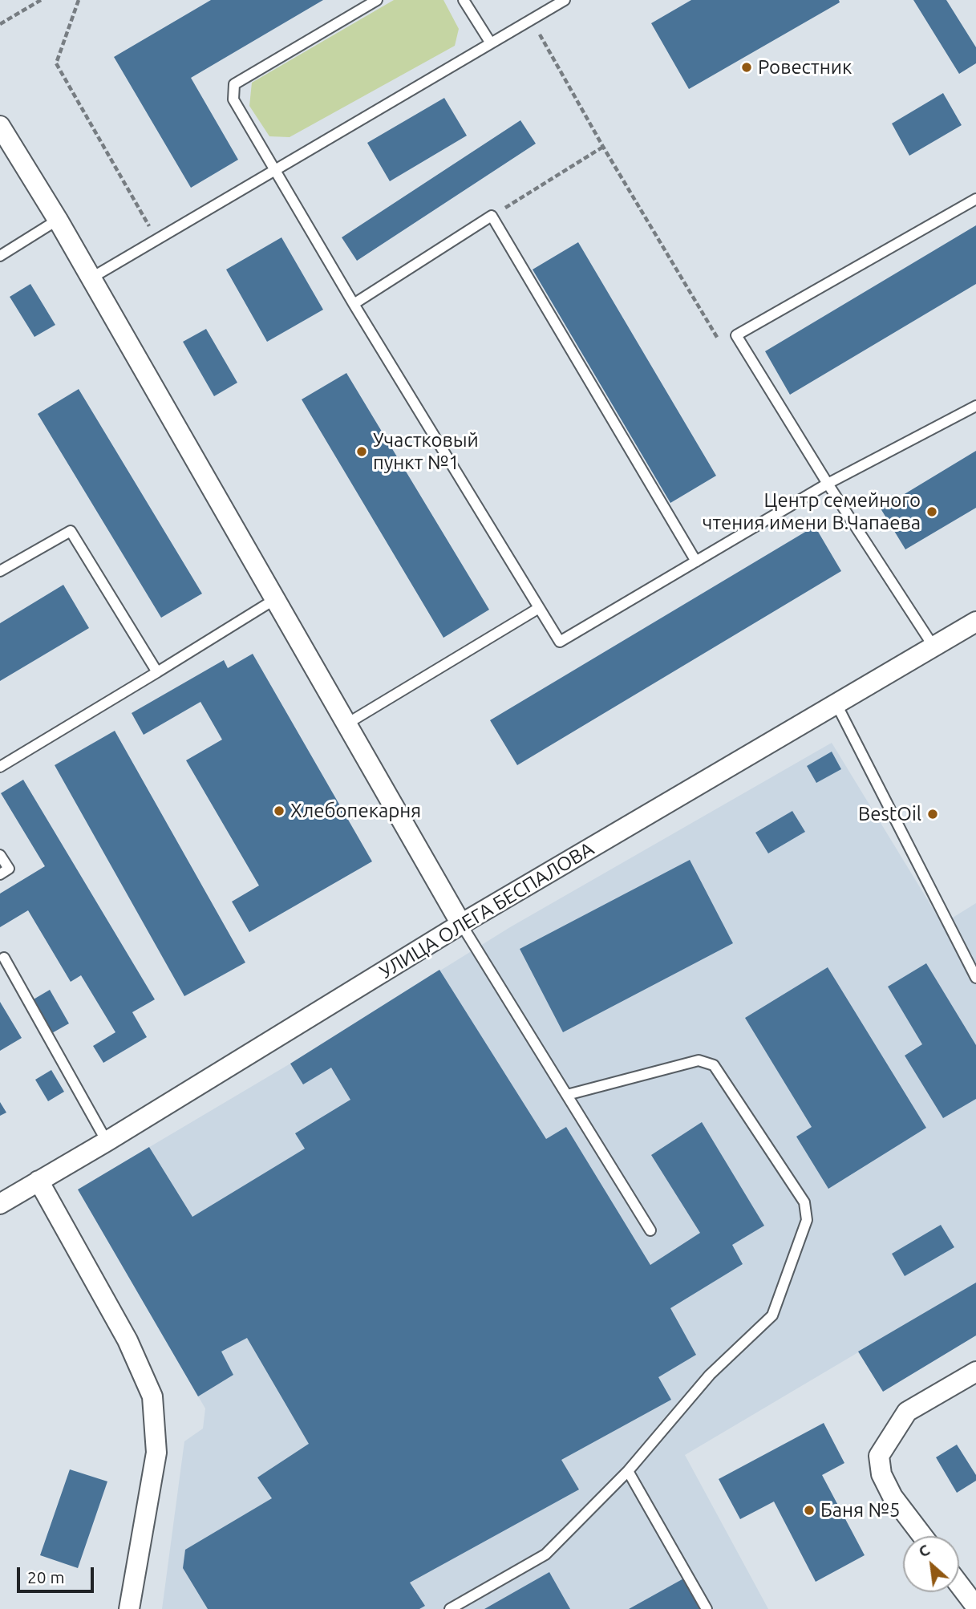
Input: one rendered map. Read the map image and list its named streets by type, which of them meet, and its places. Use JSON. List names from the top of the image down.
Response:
{
  "streets": {
    "street": ["УЛИЦА ОЛЕГА БЕСПАЛОВА"]
  },
  "places": [
    "Ровестник",
    "Участковый пункт №1",
    "Центр семейного чтения имени В.Чапаева",
    "Хлебопекарня",
    "BestOil",
    "Баня №5"
  ],
  "scale_bar": "20 m",
  "north": "top left"
}
